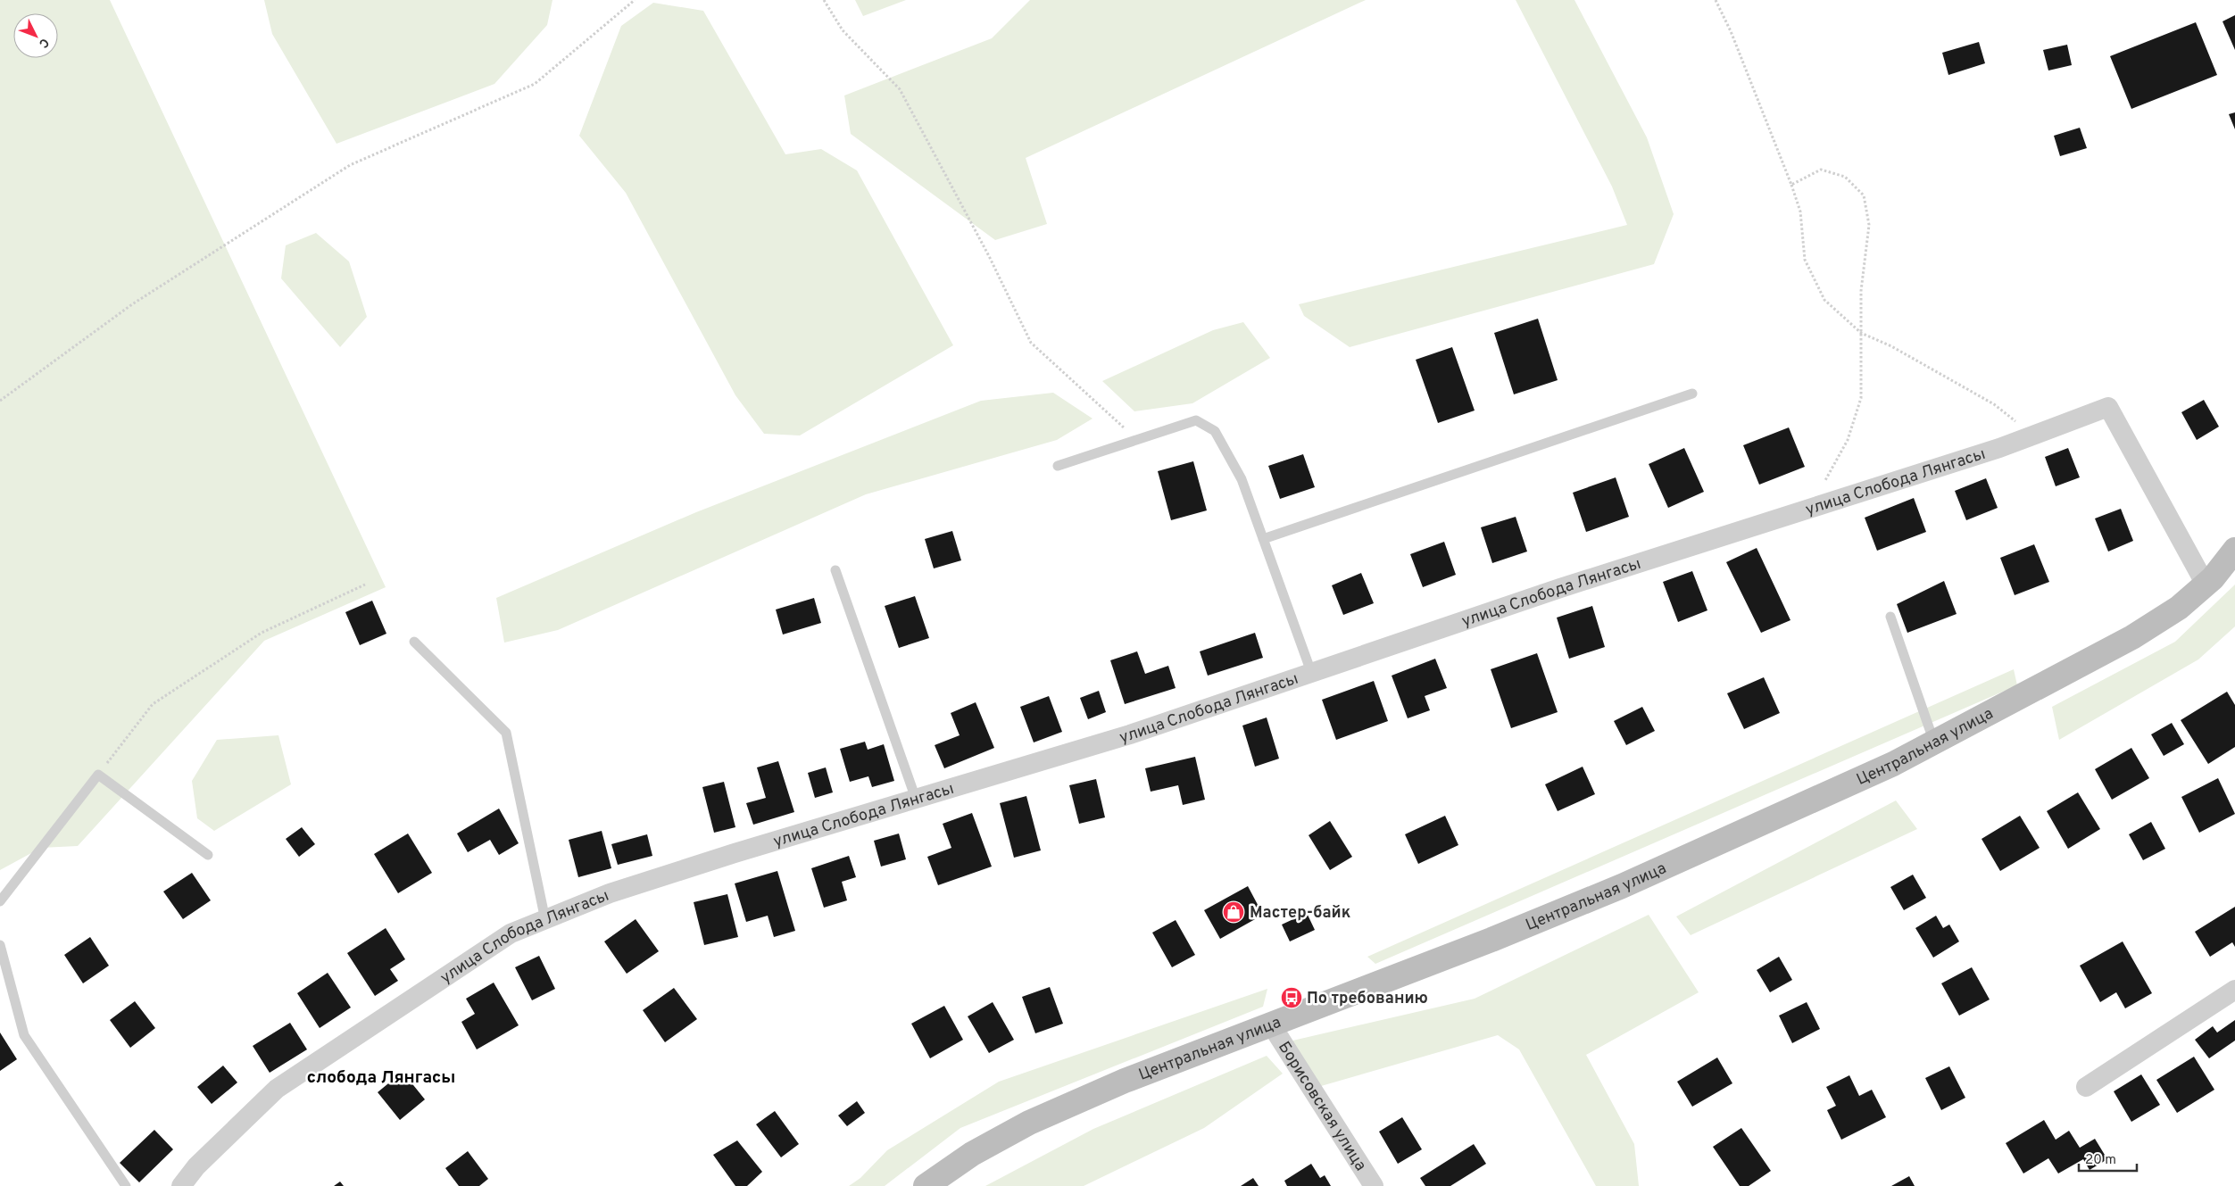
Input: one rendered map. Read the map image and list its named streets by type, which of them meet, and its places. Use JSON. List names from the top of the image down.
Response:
{
  "streets": {
    "street": ["улица Слобода Лянгасы", "Центральная улица", "Борисовская улица"]
  },
  "crossings": [
    ["улица Слобода Лянгасы", "Центральная улица"],
    ["Центральная улица", "Борисовская улица"]
  ],
  "districts": ["слобода Лянгасы"],
  "places": {
    "shop": ["Мастер-байк"],
    "bus stop": ["По требованию"]
  },
  "scale_bar": "20 m",
  "north": "bottom right"
}
